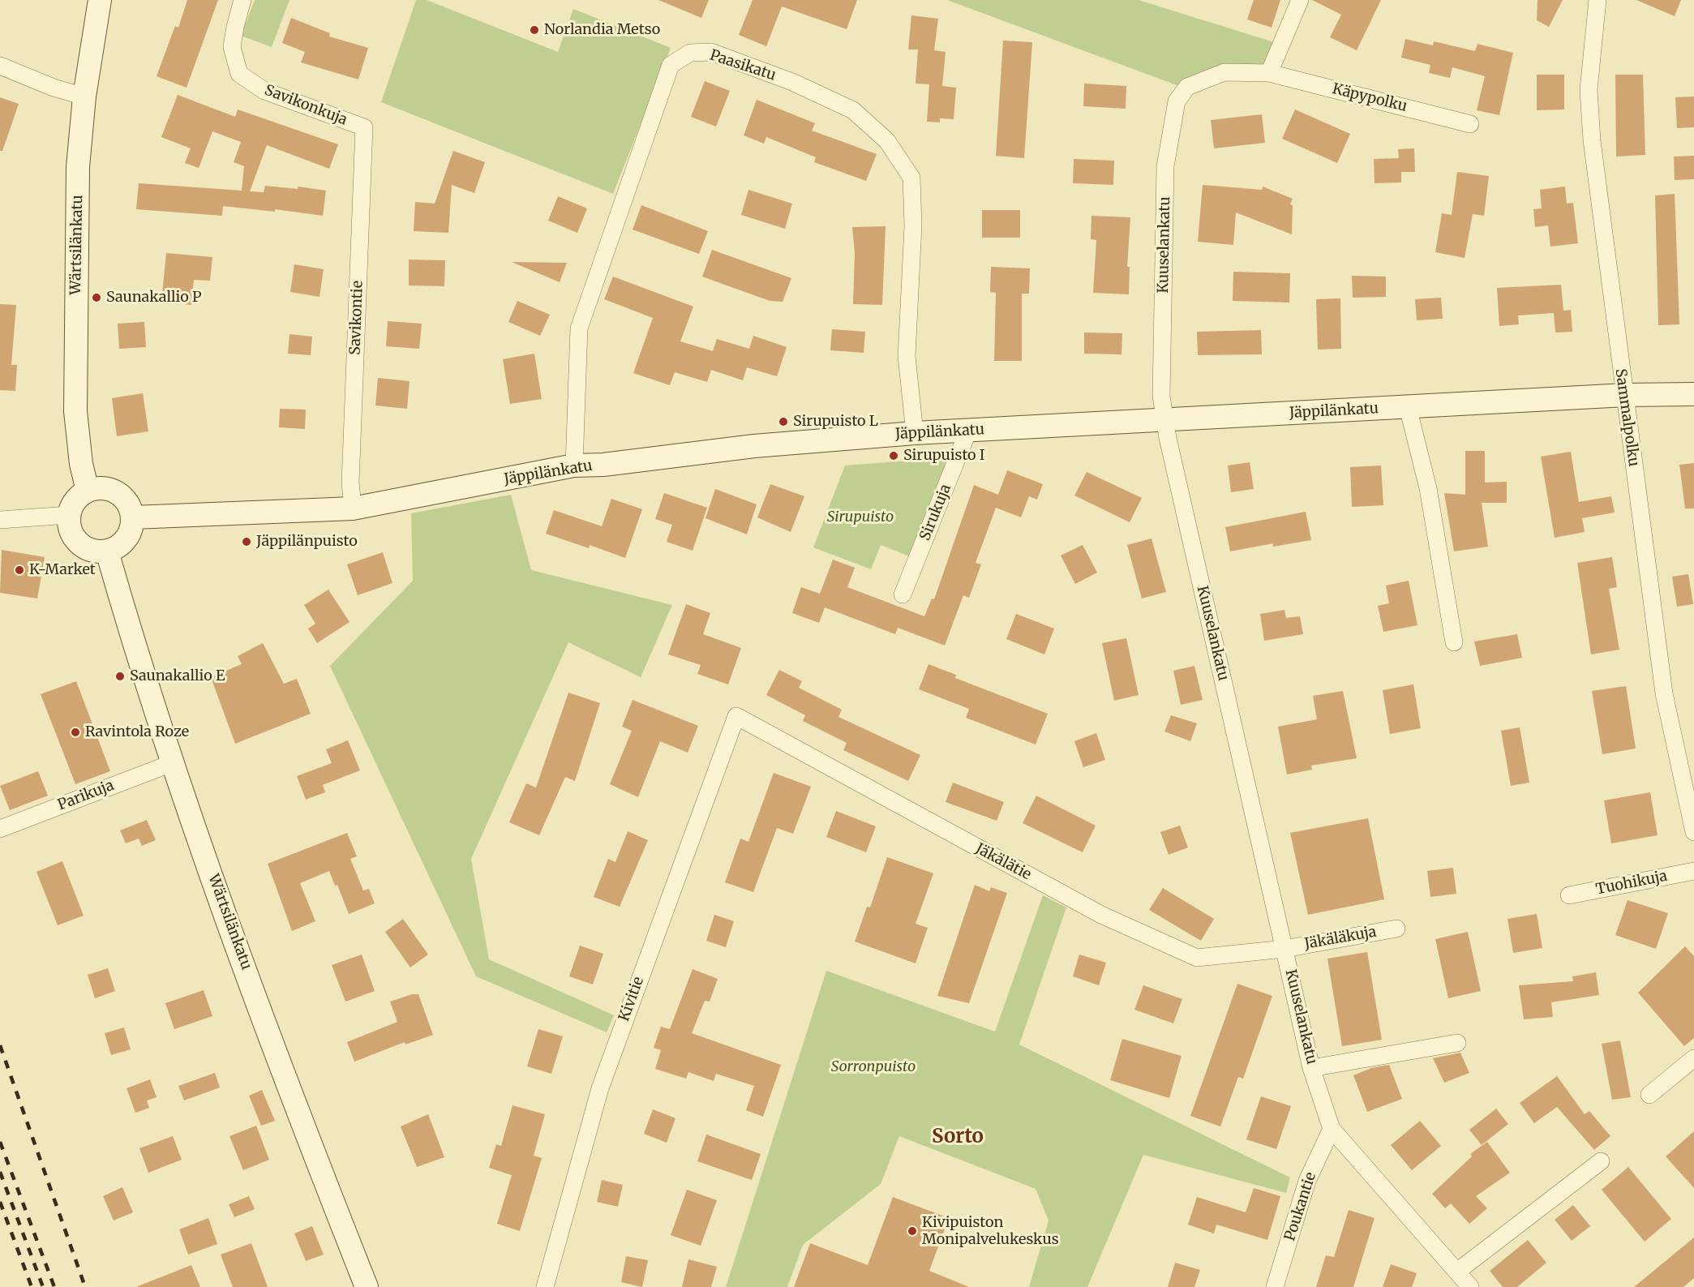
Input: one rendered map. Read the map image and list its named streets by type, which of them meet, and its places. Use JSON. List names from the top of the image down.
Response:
{
  "streets": {
    "street": [
      "Paasikatu",
      "Käpypolku",
      "Savikonkuja",
      "Wärtsilänkatu",
      "Kuuselankatu",
      "Savikontie",
      "Jäppilänkatu",
      "Sammalpolku",
      "Sirukuja",
      "Parikuja",
      "Jäkälätie",
      "Tuohikuja",
      "Jäkäläkuja",
      "Kivitie",
      "Poukantie"
    ]
  },
  "crossings": [
    ["Paasikatu", "Jäppilänkatu"],
    ["Käpypolku", "Kuuselankatu"],
    ["Savikonkuja", "Savikontie"],
    ["Wärtsilänkatu", "Jäppilänkatu"],
    ["Wärtsilänkatu", "Parikuja"],
    ["Kuuselankatu", "Jäppilänkatu"],
    ["Kuuselankatu", "Jäkälätie"],
    ["Kuuselankatu", "Jäkäläkuja"],
    ["Kuuselankatu", "Poukantie"],
    ["Savikontie", "Jäppilänkatu"],
    ["Jäppilänkatu", "Sammalpolku"],
    ["Jäppilänkatu", "Sirukuja"],
    ["Jäkälätie", "Jäkäläkuja"],
    ["Jäkälätie", "Kivitie"]
  ],
  "districts": ["Sorto"],
  "parks": ["Sirupuisto", "Sorronpuisto"],
  "places": [
    "Norlandia Metso",
    "Saunakallio P",
    "Sirupuisto L",
    "Sirupuisto I",
    "Jäppilänpuisto",
    "K-Market",
    "Saunakallio E",
    "Ravintola Roze",
    "Kivipuiston Monipalvelukeskus"
  ]
}
